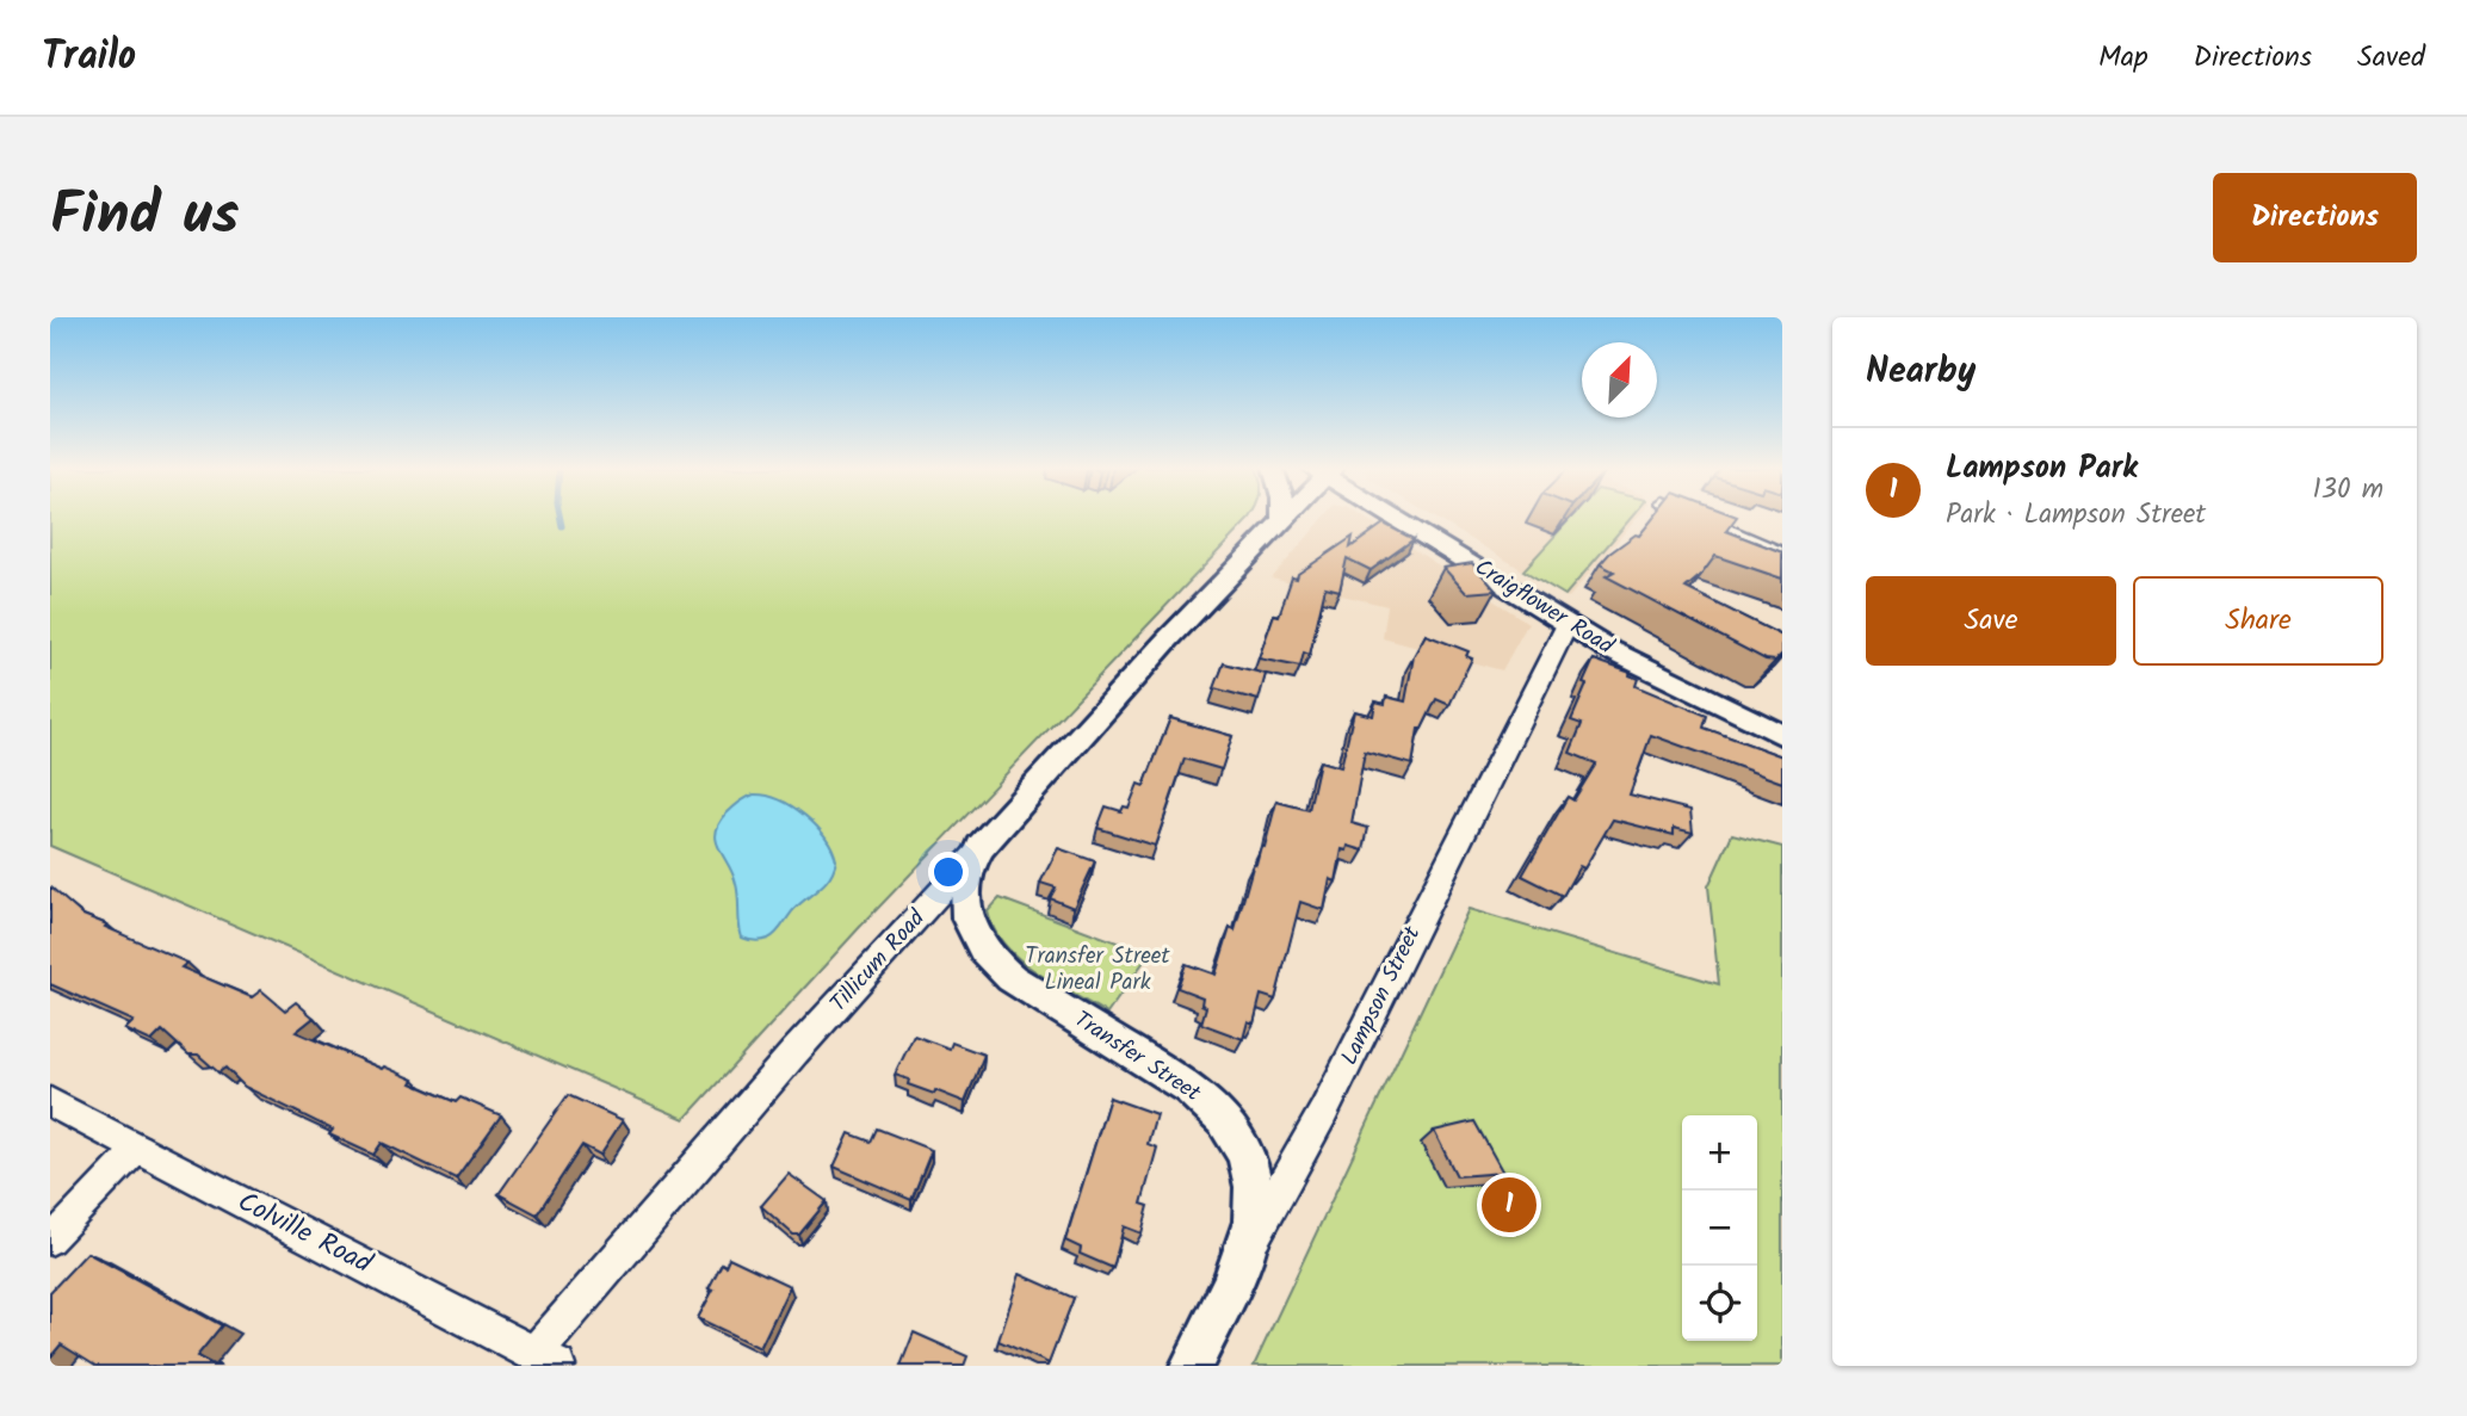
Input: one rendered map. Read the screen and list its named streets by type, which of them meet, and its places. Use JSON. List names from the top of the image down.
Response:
{
  "streets": {
    "main road": [
      "Craigflower Road",
      "Tillicum Road",
      "Lampson Street",
      "Transfer Street"
    ],
    "street": ["Colville Road"]
  },
  "crossings": [
    ["Craigflower Road", "Lampson Street"],
    ["Tillicum Road", "Transfer Street"],
    ["Tillicum Road", "Colville Road"],
    ["Lampson Street", "Transfer Street"]
  ],
  "parks": ["Transfer Street Lineal Park"],
  "north": "top right",
  "page": {
    "header": "Trailo",
    "nav": ["Map", "Directions", "Saved"],
    "title": "Find us",
    "buttons": [
      "Directions",
      ["Save", "Share"]
    ],
    "heading": "Nearby",
    "list": [
      {
        "mark": "1",
        "name": "Lampson Park",
        "note": "Park · Lampson Street",
        "value": "130 m"
      }
    ],
    "map_buttons": ["+", "−"],
    "pins": "1"
  }
}
